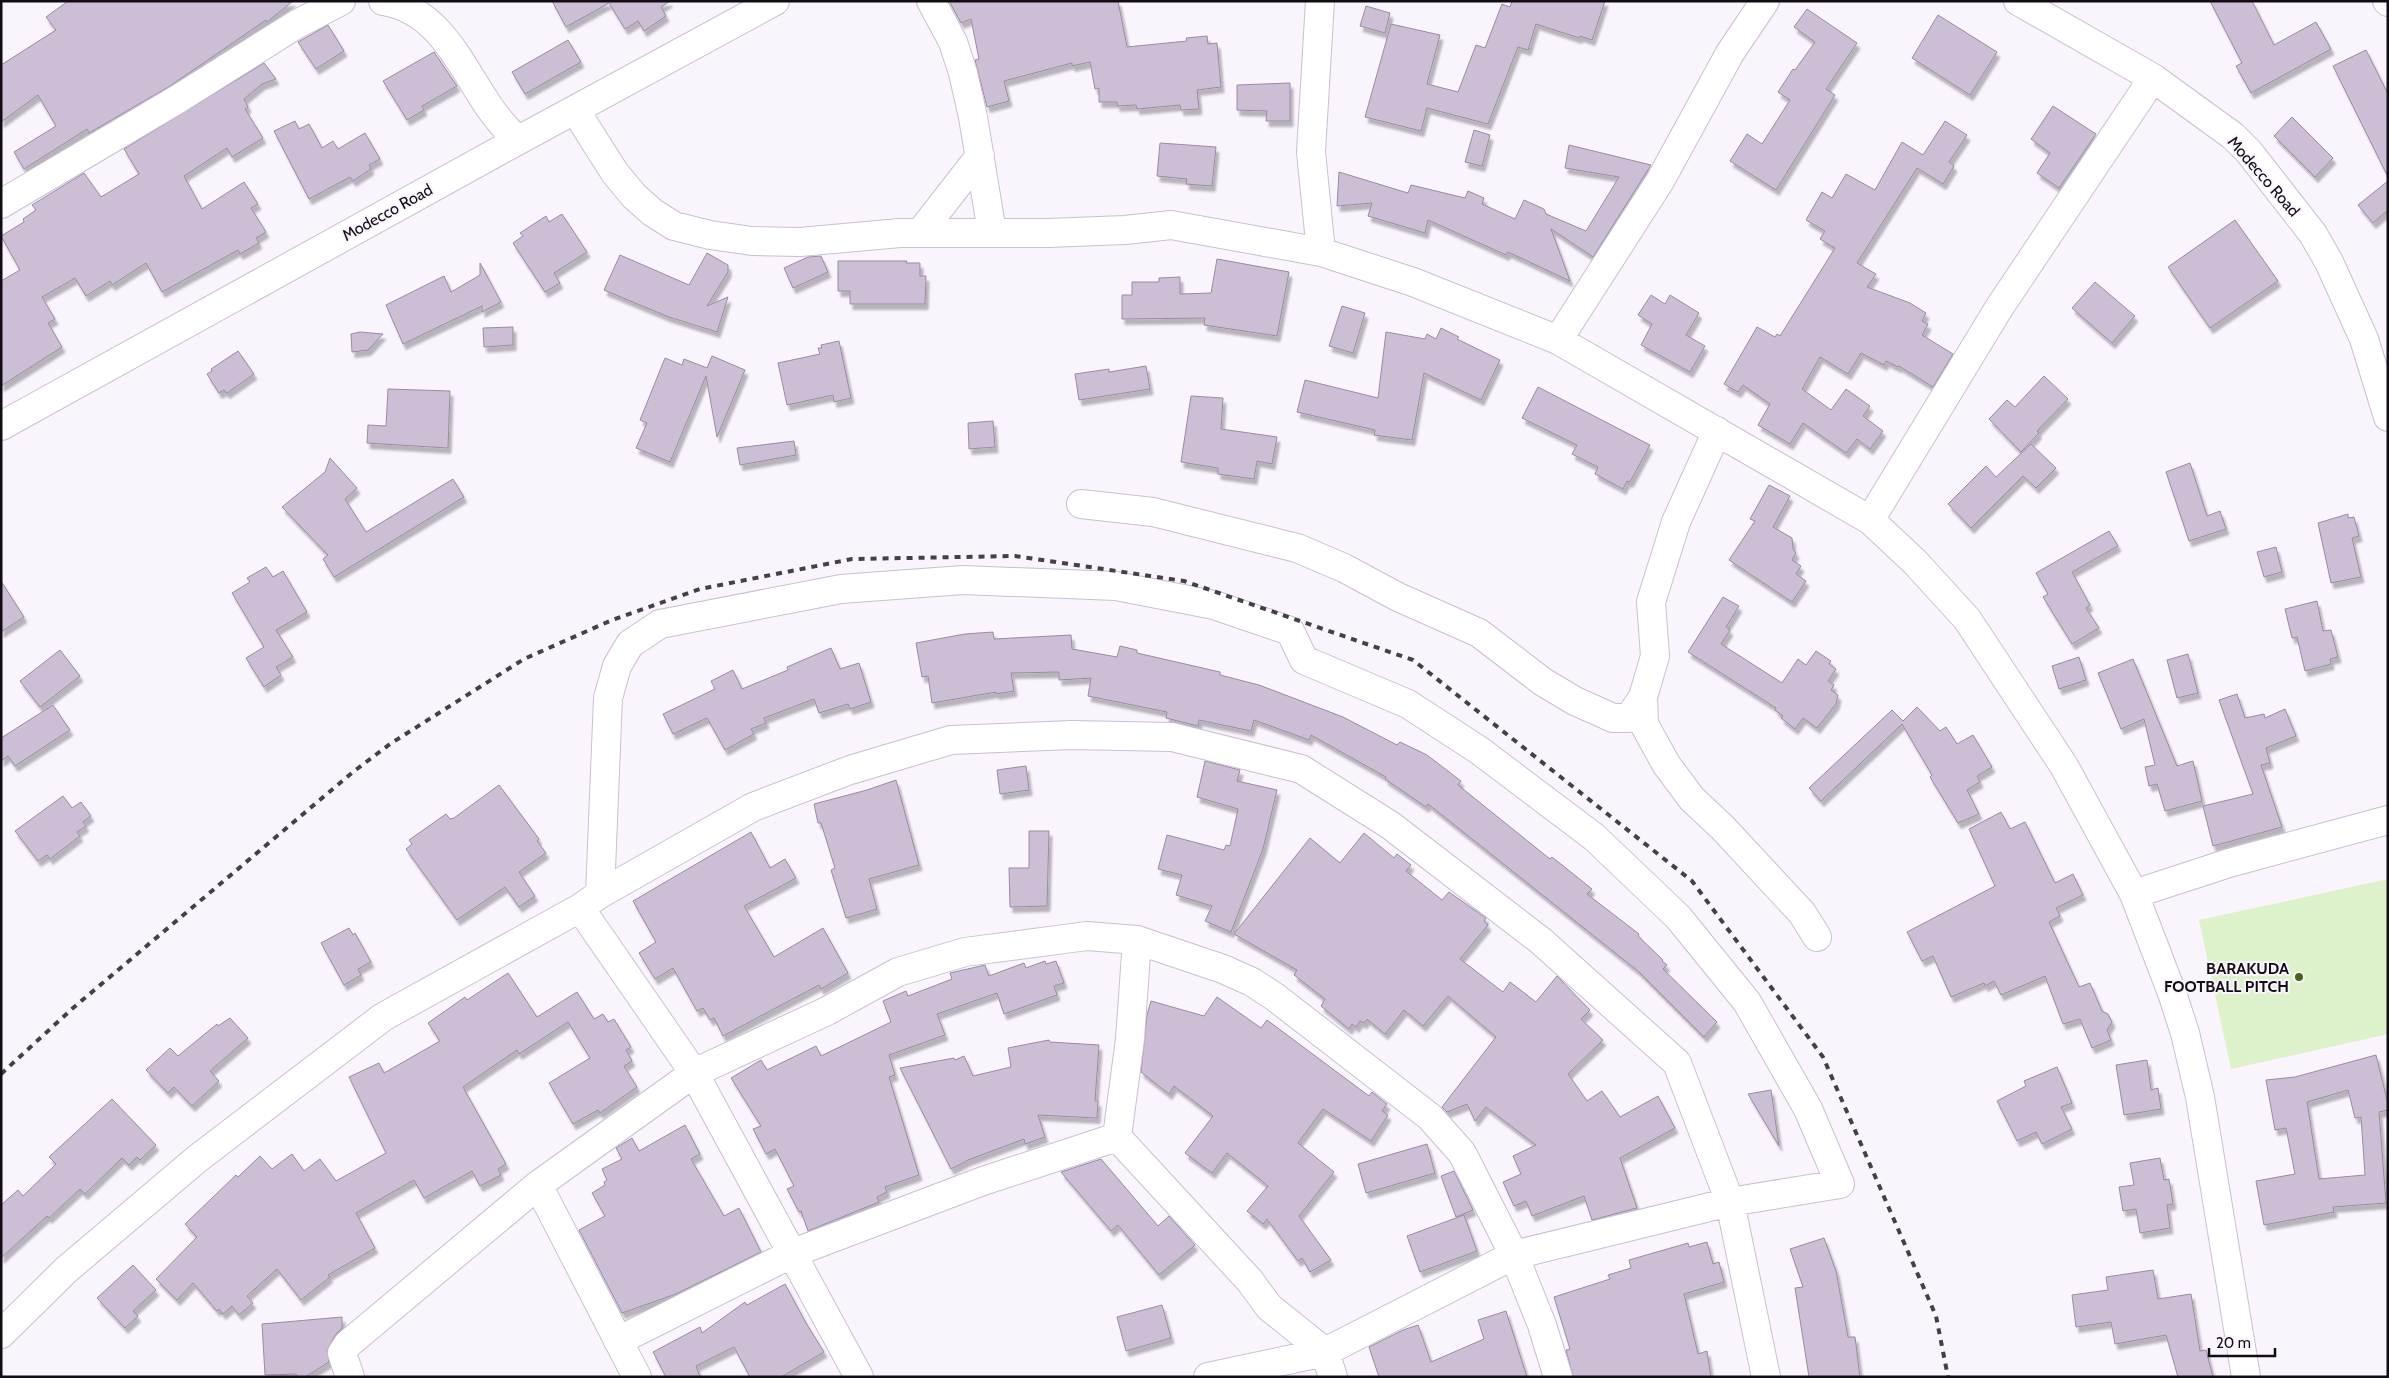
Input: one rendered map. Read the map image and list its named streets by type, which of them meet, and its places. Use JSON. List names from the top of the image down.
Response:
{
  "streets": {
    "street": ["Modecco Road"]
  },
  "places": ["BARAKUDA FOOTBALL PITCH"],
  "scale_bar": "20 m"
}
